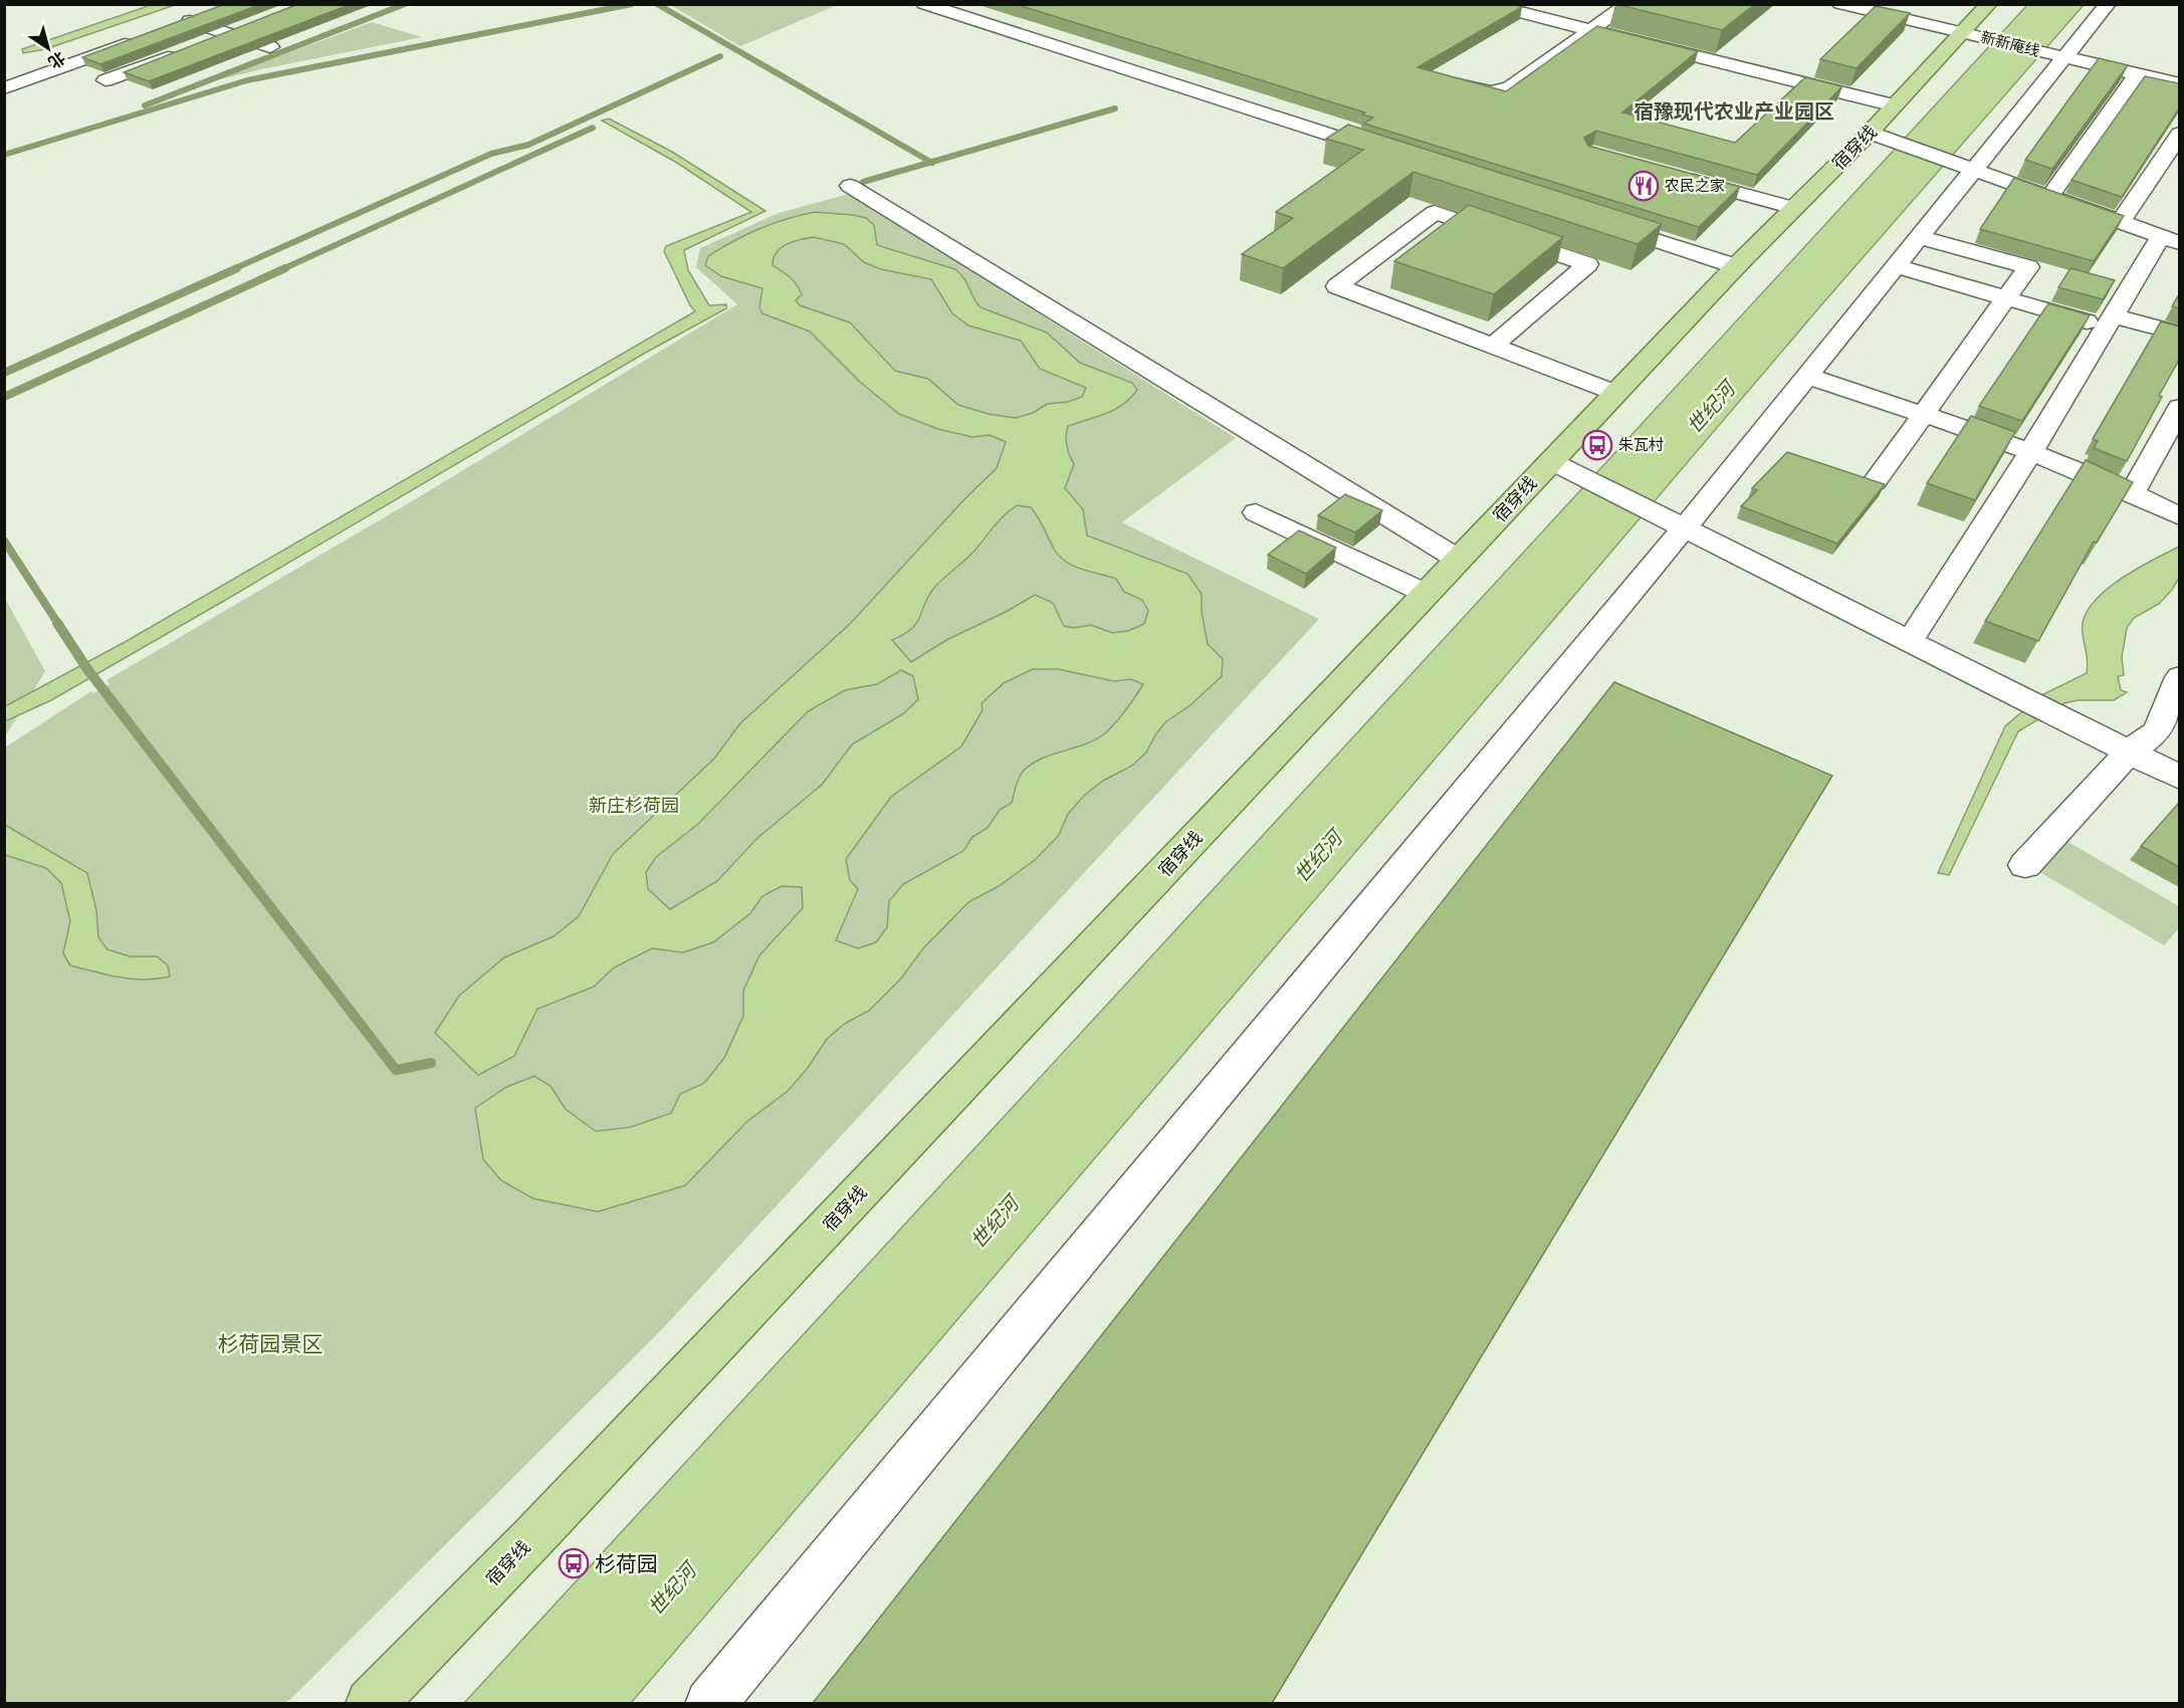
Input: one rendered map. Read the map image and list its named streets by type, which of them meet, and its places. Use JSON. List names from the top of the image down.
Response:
{
  "streets": {
    "main road": ["宿穿线"],
    "street": ["新新庵线"]
  },
  "crossings": [
    ["新新庵线", "宿穿线"]
  ],
  "districts": ["宿豫现代农业产业园区"],
  "water": ["世纪河"],
  "parks": ["新庄杉荷园", "杉荷园景区"],
  "places": {
    "restaurant": ["农民之家"],
    "bus stop": ["朱瓦村", "杉荷园"]
  },
  "north": "bottom right"
}
